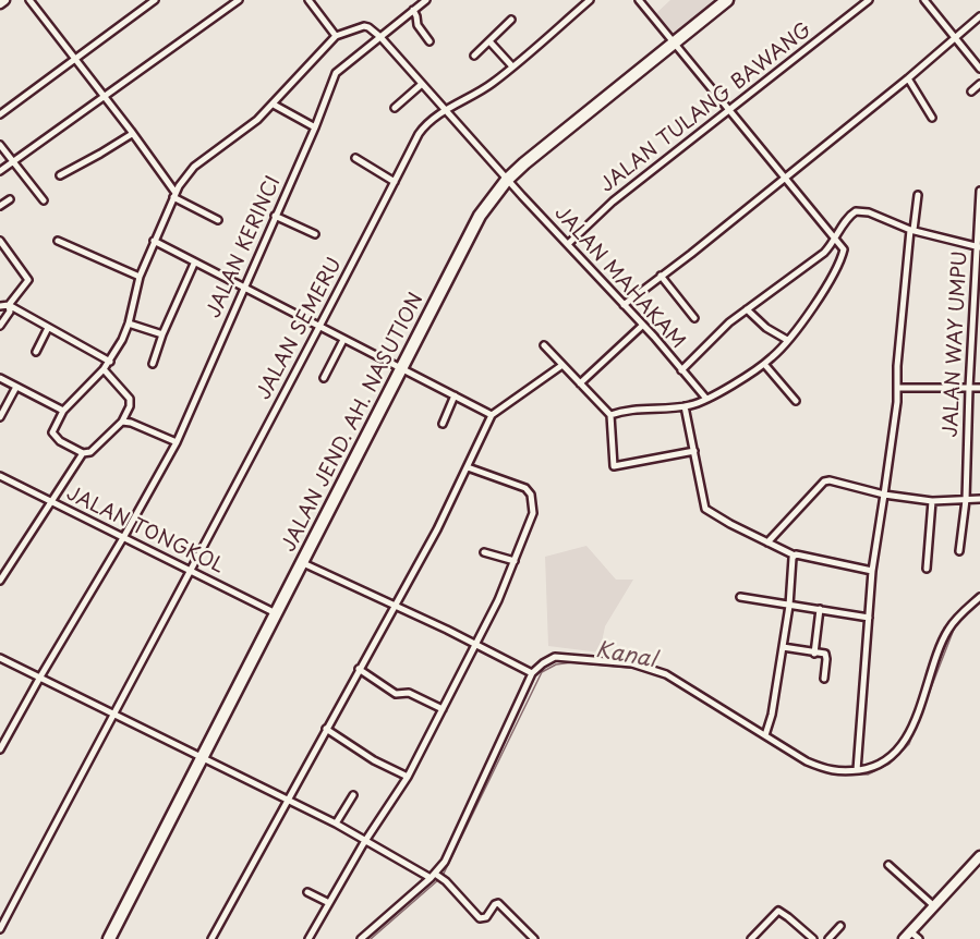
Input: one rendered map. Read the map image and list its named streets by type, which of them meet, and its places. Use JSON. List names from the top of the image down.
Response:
{
  "streets": {
    "highway": ["JALAN JEND. AH. NASUTION"],
    "street": [
      "JALAN TULANG BAWANG",
      "JALAN KERINCI",
      "JALAN MAHAKAM",
      "JALAN SEMERU",
      "JALAN WAY UMPU",
      "JALAN TONGKOL"
    ]
  },
  "crossings": [
    ["JALAN TULANG BAWANG", "JALAN MAHAKAM"],
    ["JALAN KERINCI", "JALAN MAHAKAM"],
    ["JALAN KERINCI", "JALAN TONGKOL"],
    ["JALAN MAHAKAM", "JALAN SEMERU"],
    ["JALAN MAHAKAM", "JALAN JEND. AH. NASUTION"],
    ["JALAN SEMERU", "JALAN TONGKOL"],
    ["JALAN JEND. AH. NASUTION", "JALAN TONGKOL"]
  ],
  "water": ["Kanal"]
}
